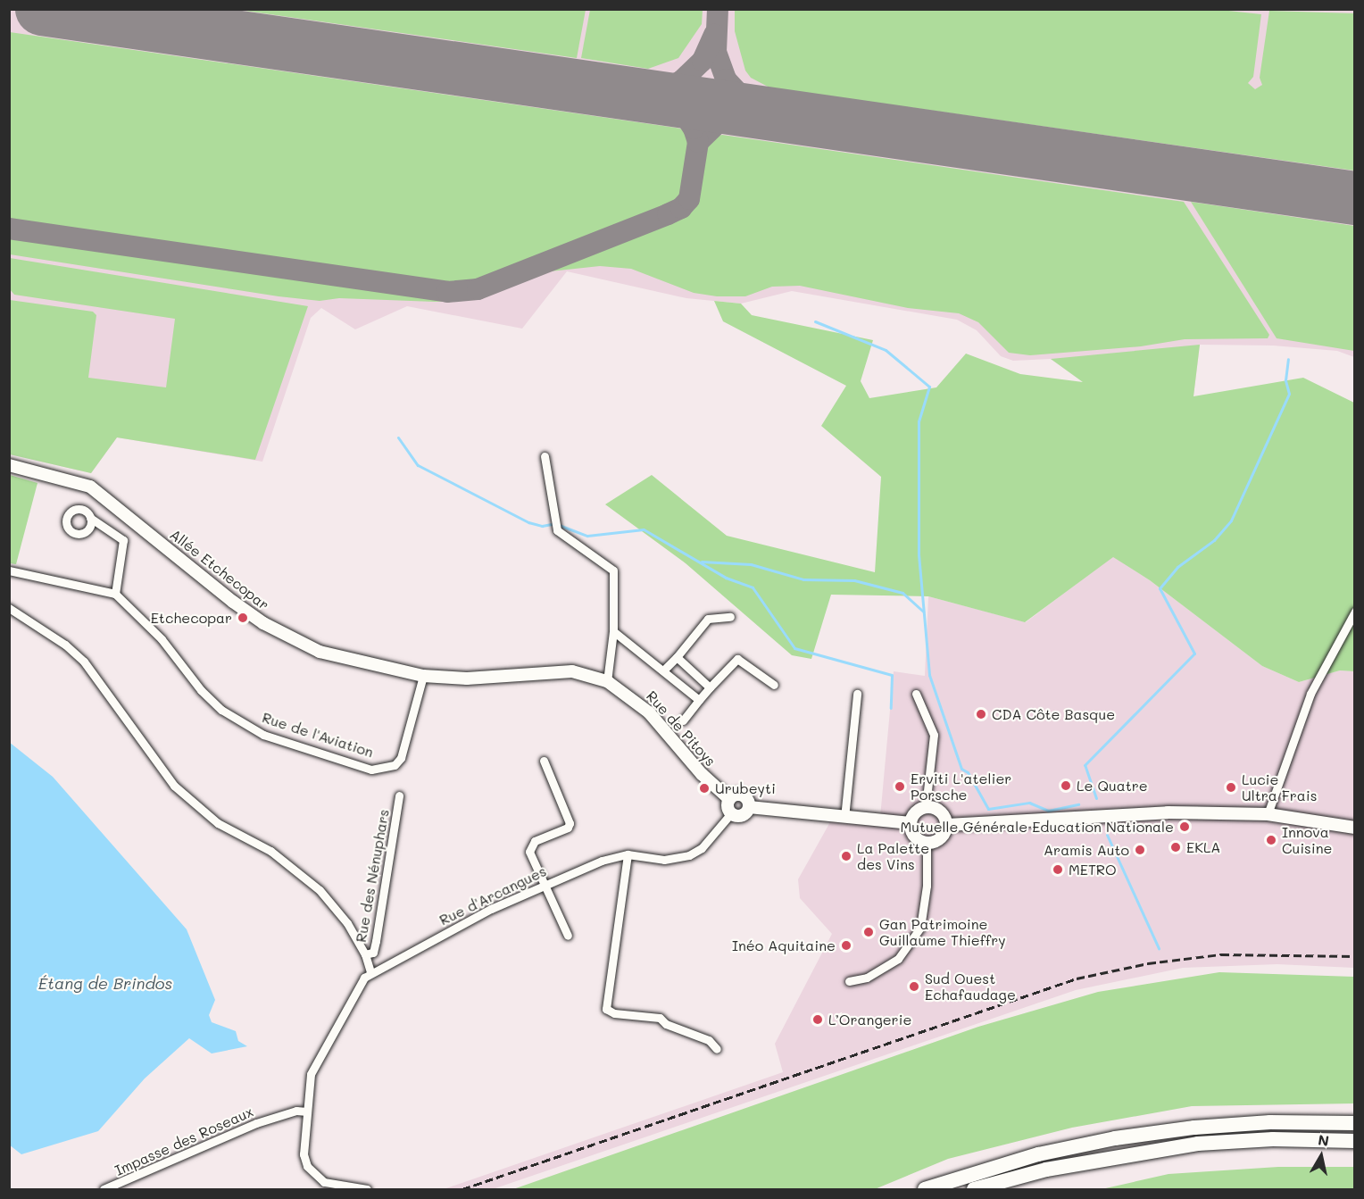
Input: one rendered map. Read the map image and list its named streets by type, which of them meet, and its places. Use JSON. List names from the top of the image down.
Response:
{
  "streets": {
    "street": [
      "Allée Etchecopar",
      "Rue de Pitoys",
      "Rue de l'Aviation",
      "Rue des Nénuphars",
      "Rue d'Arcangues",
      "Impasse des Roseaux"
    ]
  },
  "crossings": [
    ["Allée Etchecopar", "Rue de l'Aviation"],
    ["Rue d'Arcangues", "Impasse des Roseaux"]
  ],
  "water": ["Étang de Brindos"],
  "places": [
    "Etchecopar",
    "CDA Côte Basque",
    "Le Quatre",
    "Erviti L'atelier Porsche",
    "Lucie Ultra Frais",
    "Urubeyti",
    "Mutuelle Générale Education Nationale",
    "Innova Cuisine",
    "EKLA",
    "Aramis Auto",
    "La Palette des Vins",
    "METRO",
    "Gan Patrimoine Guillaume Thieffry",
    "Inéo Aquitaine",
    "Sud Ouest Echafaudage",
    "L’Orangerie"
  ],
  "north": "top"
}
